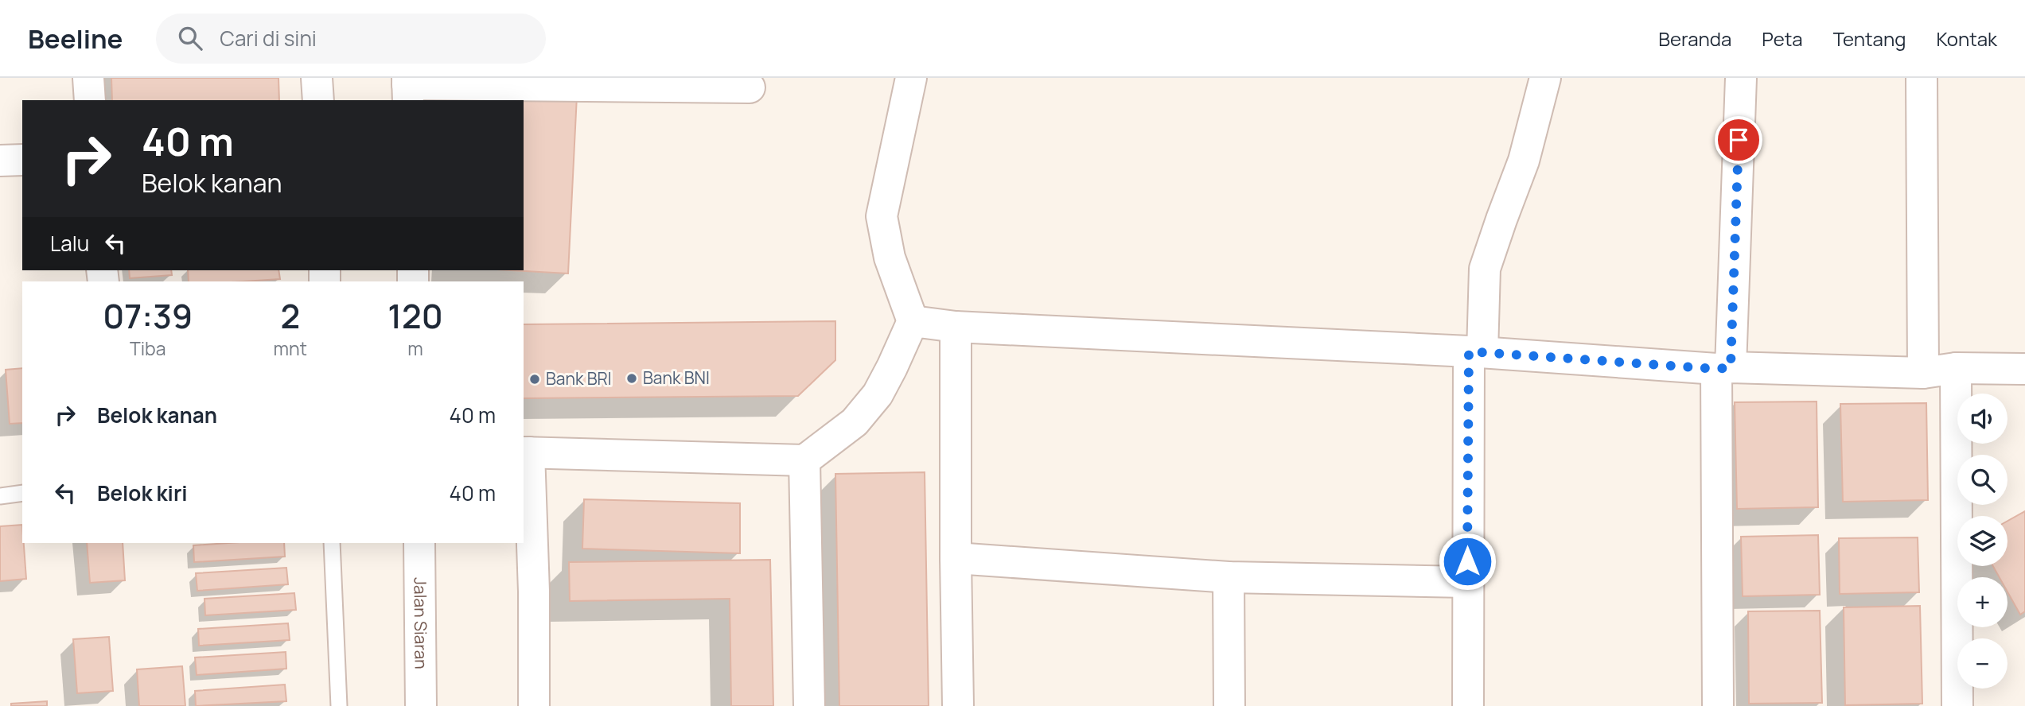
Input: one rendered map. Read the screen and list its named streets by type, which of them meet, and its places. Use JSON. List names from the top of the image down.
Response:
{
  "streets": {
    "street": ["Jalan Siaran"]
  },
  "places": ["Bank BNI", "Bank BRI"],
  "page": {
    "header": "Beeline",
    "search": "Cari di sini",
    "nav": [
      "Beranda",
      "Peta",
      "Tentang",
      "Kontak"
    ],
    "turn": ["40 m", "Belok kanan"],
    "then": "Lalu",
    "eta": [
      "07:39",
      "Tiba",
      "2",
      "mnt",
      "120",
      "m"
    ],
    "list": [
      {
        "name": "Belok kanan",
        "value": "40 m"
      },
      {
        "name": "Belok kiri",
        "value": "40 m"
      }
    ],
    "map_buttons": ["+", "−"]
  }
}
